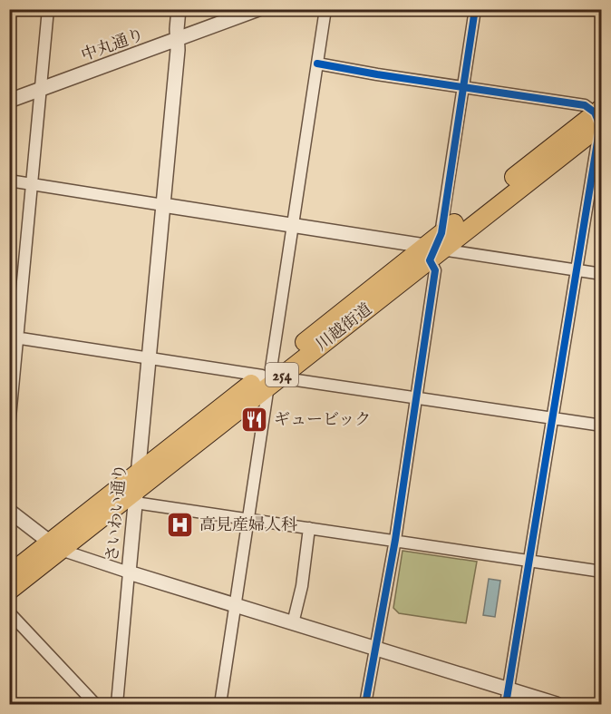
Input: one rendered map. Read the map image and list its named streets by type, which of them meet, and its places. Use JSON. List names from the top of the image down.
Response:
{
  "streets": {
    "highway": ["川越街道", "254"],
    "street": ["中丸通り", "さいわい通り"]
  },
  "crossings": [
    ["中丸通り", "さいわい通り"],
    ["川越街道", "さいわい通り"]
  ],
  "places": {
    "restaurant": ["ギュービック"],
    "hospital": ["高見産婦人科"]
  }
}
